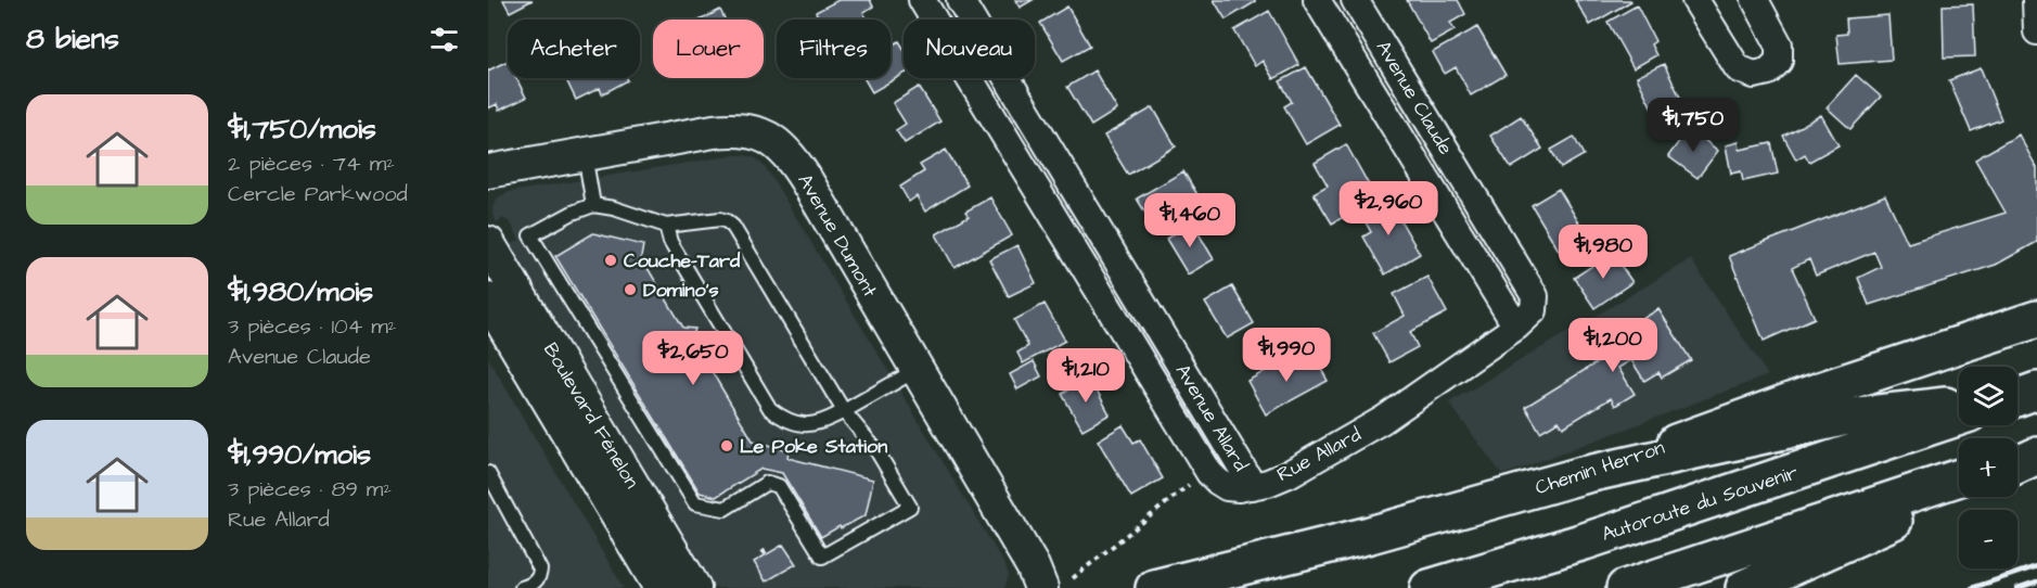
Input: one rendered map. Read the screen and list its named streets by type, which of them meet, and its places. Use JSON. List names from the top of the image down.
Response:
{
  "streets": {
    "main road": ["Chemin Herron", "Autoroute du Souvenir"],
    "street": [
      "Avenue Claude",
      "Avenue Dumont",
      "Boulevard Fénelon",
      "Avenue Allard",
      "Rue Allard"
    ]
  },
  "crossings": [
    ["Avenue Claude", "Rue Allard"],
    ["Avenue Allard", "Rue Allard"]
  ],
  "places": ["Couche-Tard", "Domino's", "Le Poke Station"],
  "page": {
    "heading": "8 biens",
    "chip": [
      "Acheter",
      "Louer",
      "Filtres",
      "Nouveau"
    ],
    "list": [
      {
        "name": "$1,750/mois",
        "note": "2 pièces · 74 m² · Cercle Parkwood"
      },
      {
        "name": "$1,980/mois",
        "note": "3 pièces · 104 m² · Avenue Claude"
      },
      {
        "name": "$1,990/mois",
        "note": "3 pièces · 89 m² · Rue Allard"
      }
    ],
    "price": [
      "$1,750",
      "$2,960",
      "$1,460",
      "$1,980",
      "$1,200",
      "$1,990",
      "$2,650",
      "$1,210"
    ],
    "map_buttons": ["+", "−"]
  }
}
